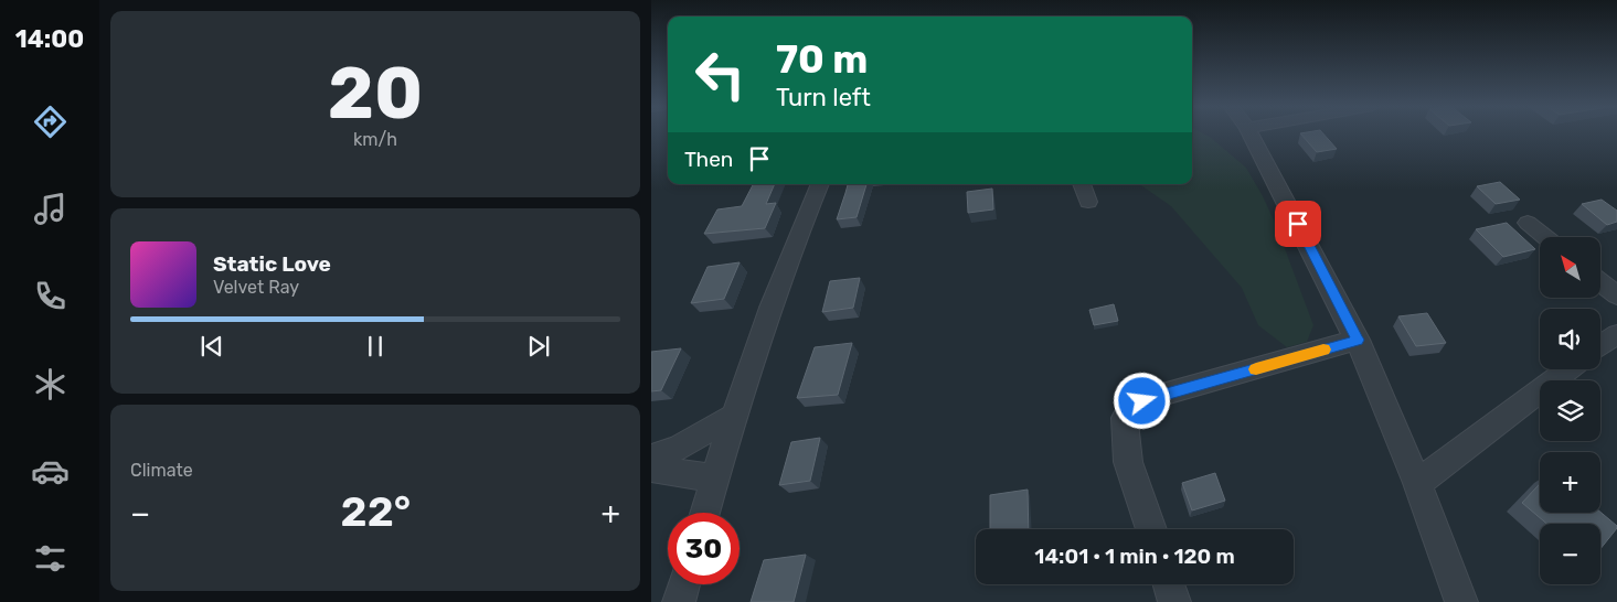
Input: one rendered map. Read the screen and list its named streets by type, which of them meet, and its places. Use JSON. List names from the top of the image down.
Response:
{
  "north": "top left",
  "page": {
    "tabs": "14:00",
    "tile": [
      ["20", "km/h"],
      "Climate"
    ],
    "turn": ["70 m", "Turn left"],
    "then": "Then",
    "map_buttons": ["+", "−"],
    "song": ["Static Love", "Velvet Ray"],
    "heat": ["−", "22°", "+"],
    "limit": "30",
    "trip": "14:01 · 1 min · 120 m"
  }
}
